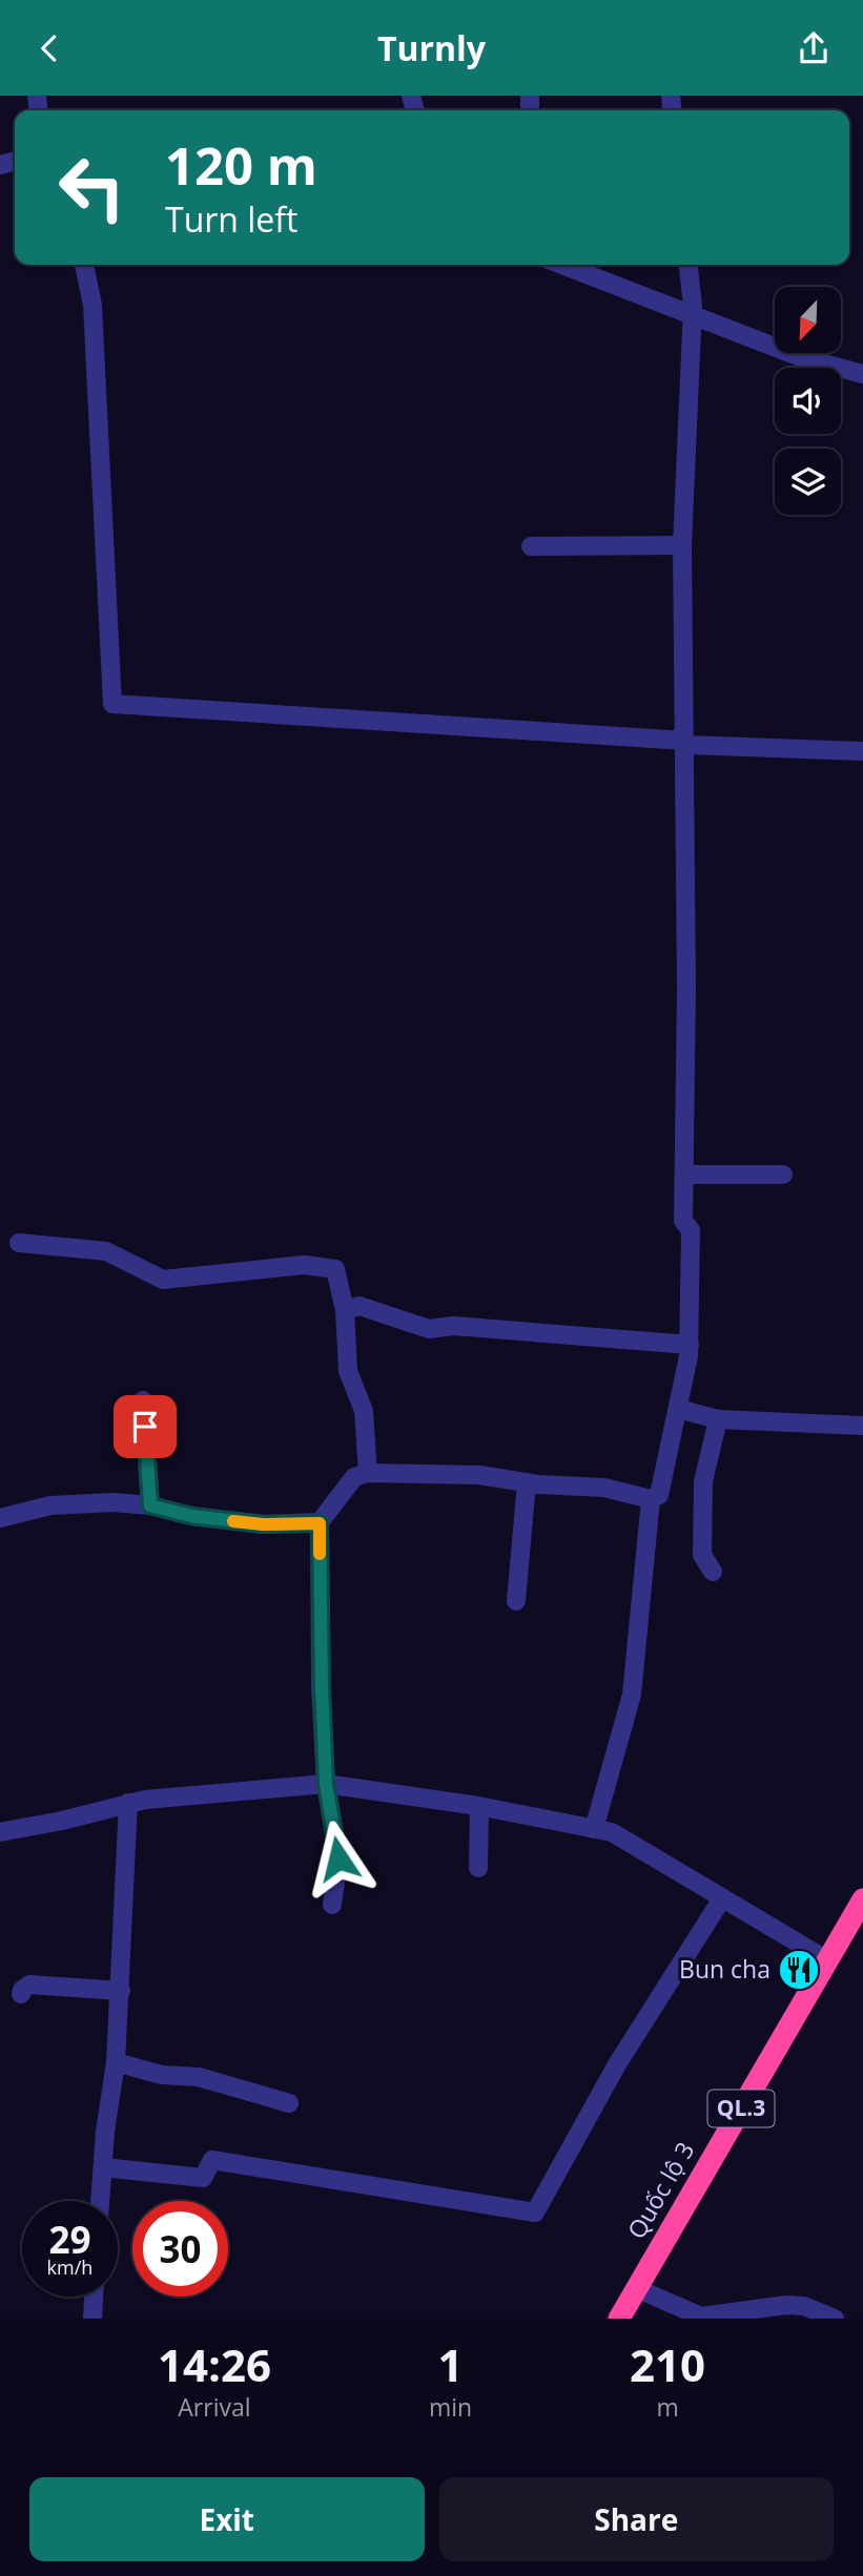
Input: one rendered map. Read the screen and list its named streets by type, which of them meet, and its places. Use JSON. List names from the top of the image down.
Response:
{
  "streets": {
    "highway": ["QL.3", "Quốc lộ 3"]
  },
  "places": {
    "restaurant": ["Bun cha"]
  },
  "north": "bottom left",
  "page": {
    "header": "Turnly",
    "turn": ["120 m", "Turn left"],
    "speed": "29 km/h",
    "limit": "30",
    "eta": [
      "14:26",
      "Arrival",
      "1",
      "min",
      "210",
      "m"
    ],
    "buttons": ["Exit", "Share"]
  }
}
